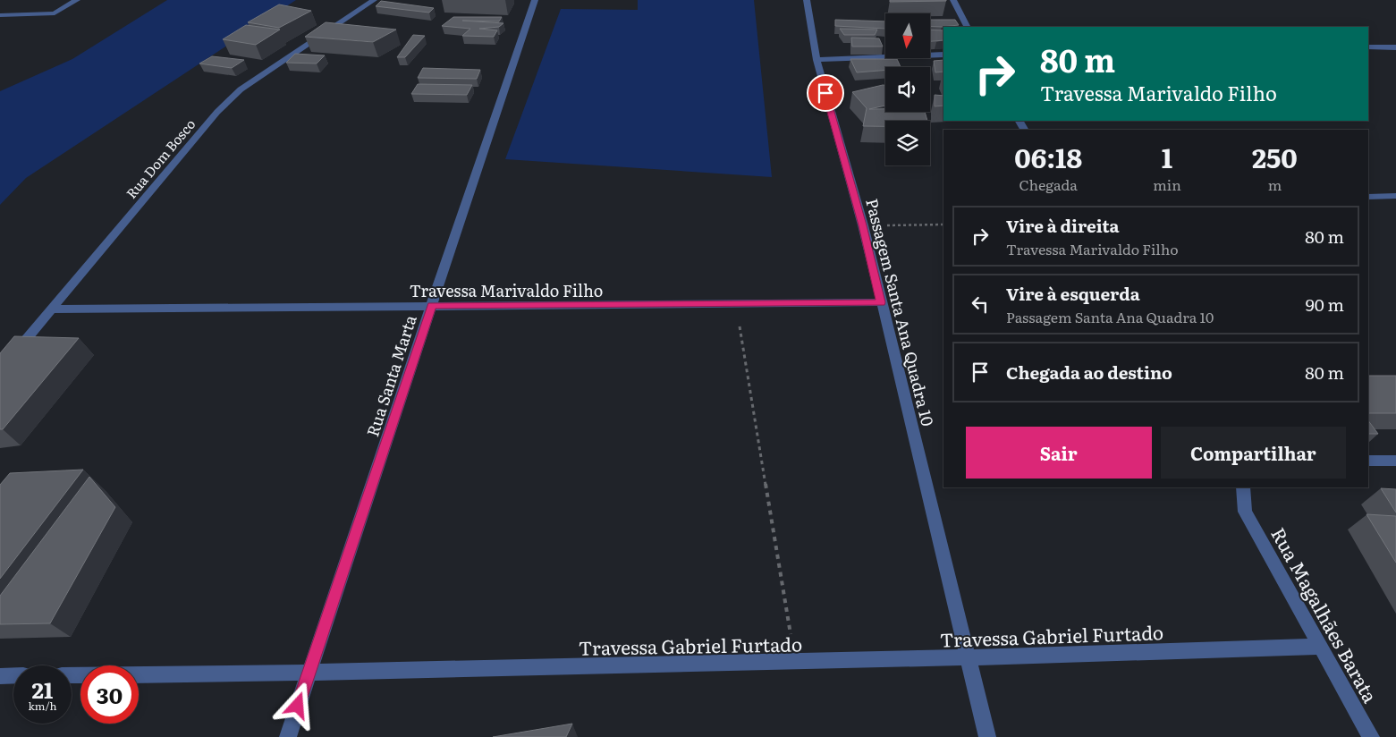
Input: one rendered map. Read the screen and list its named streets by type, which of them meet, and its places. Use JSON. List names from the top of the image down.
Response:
{
  "streets": {
    "street": [
      "Rua Dom Bosco",
      "Travessa Marivaldo Filho",
      "Passagem Santa Ana Quadra 10",
      "Rua Santa Marta",
      "Rua Magalhães Barata",
      "Travessa Gabriel Furtado"
    ]
  },
  "crossings": [
    ["Rua Dom Bosco", "Travessa Marivaldo Filho"],
    ["Travessa Marivaldo Filho", "Passagem Santa Ana Quadra 10"],
    ["Travessa Marivaldo Filho", "Rua Santa Marta"],
    ["Passagem Santa Ana Quadra 10", "Travessa Gabriel Furtado"],
    ["Rua Santa Marta", "Travessa Gabriel Furtado"],
    ["Rua Magalhães Barata", "Travessa Gabriel Furtado"]
  ],
  "north": "bottom",
  "page": {
    "turn": ["80 m", "Travessa Marivaldo Filho"],
    "eta": [
      "06:18",
      "Chegada",
      "1",
      "min",
      "250",
      "m"
    ],
    "list": [
      {
        "name": "Vire à direita",
        "note": "Travessa Marivaldo Filho",
        "value": "80 m"
      },
      {
        "name": "Vire à esquerda",
        "note": "Passagem Santa Ana Quadra 10",
        "value": "90 m"
      },
      {
        "name": "Chegada ao destino",
        "value": "80 m"
      }
    ],
    "buttons": ["Sair", "Compartilhar"],
    "speed": "21 km/h",
    "limit": "30"
  }
}
